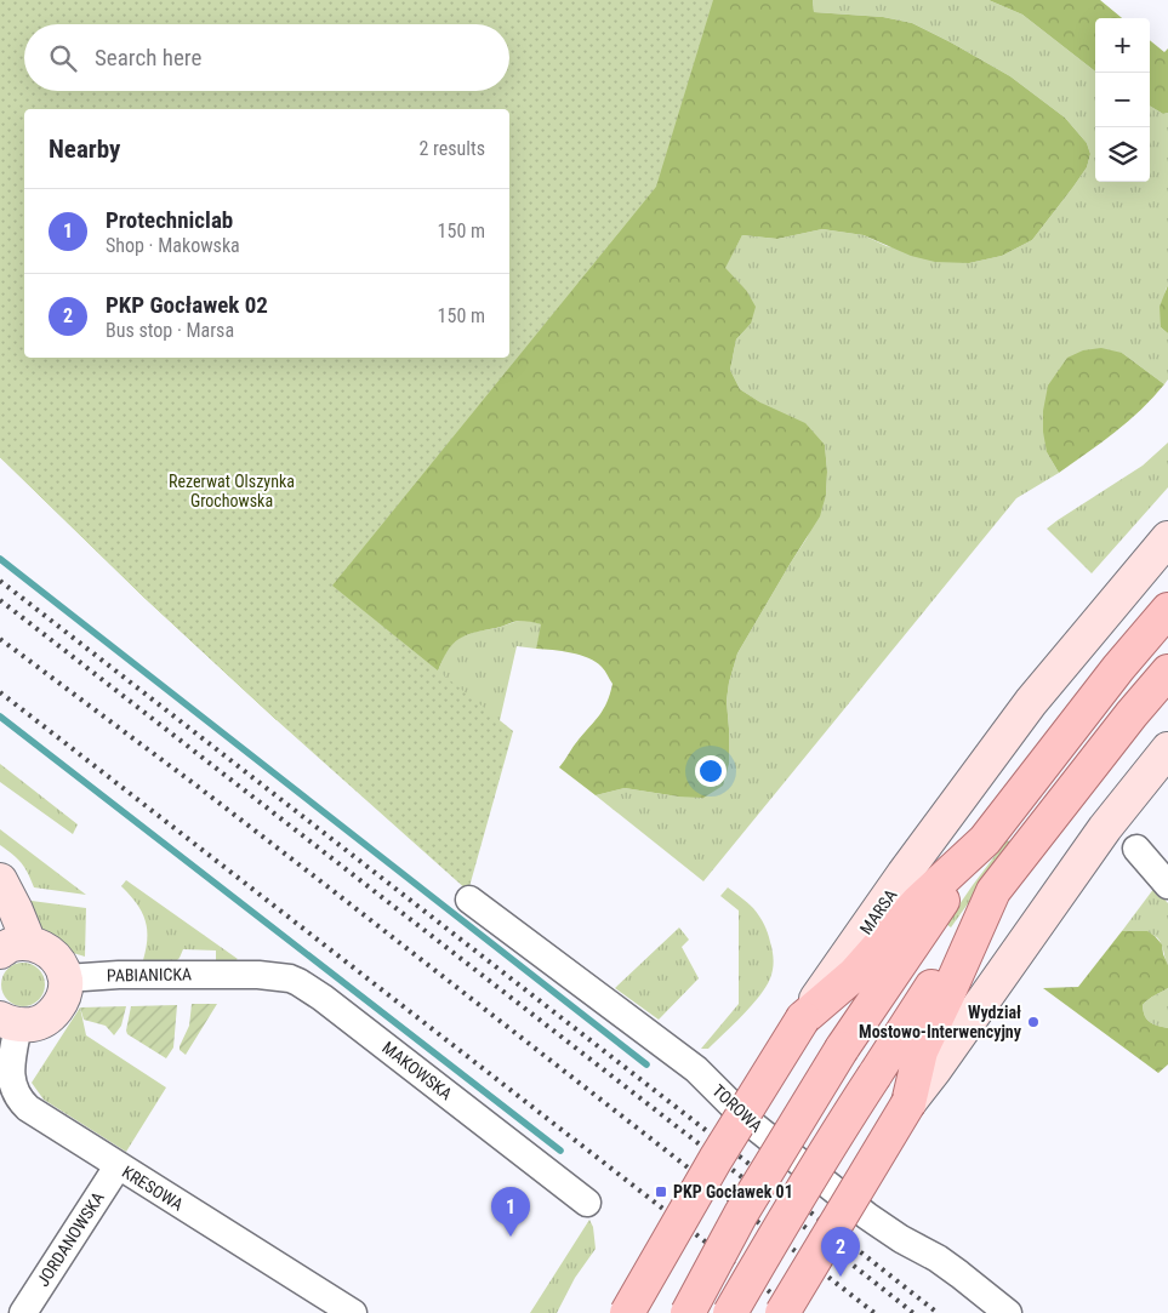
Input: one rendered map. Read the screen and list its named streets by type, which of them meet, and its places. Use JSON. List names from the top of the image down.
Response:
{
  "streets": {
    "main road": ["MARSA"],
    "street": [
      "PABIANICKA",
      "MAKOWSKA",
      "TOROWA",
      "KRESOWA",
      "JORDANOWSKA"
    ]
  },
  "crossings": [
    ["PABIANICKA", "MAKOWSKA"],
    ["KRESOWA", "JORDANOWSKA"]
  ],
  "parks": ["Rezerwat Olszynka Grochowska"],
  "places": {
    "other": ["Wydział Mostowo-Interwencyjny"],
    "transit": ["PKP Gocławek 01"]
  },
  "page": {
    "map_buttons": ["+", "−"],
    "search": "Search here",
    "heading": ["Nearby", "2 results"],
    "list": [
      {
        "mark": "1",
        "name": "Protechniclab",
        "note": "Shop · Makowska",
        "value": "150 m"
      },
      {
        "mark": "2",
        "name": "PKP Gocławek 02",
        "note": "Bus stop · Marsa",
        "value": "150 m"
      }
    ],
    "pins": ["1", "2"]
  }
}
